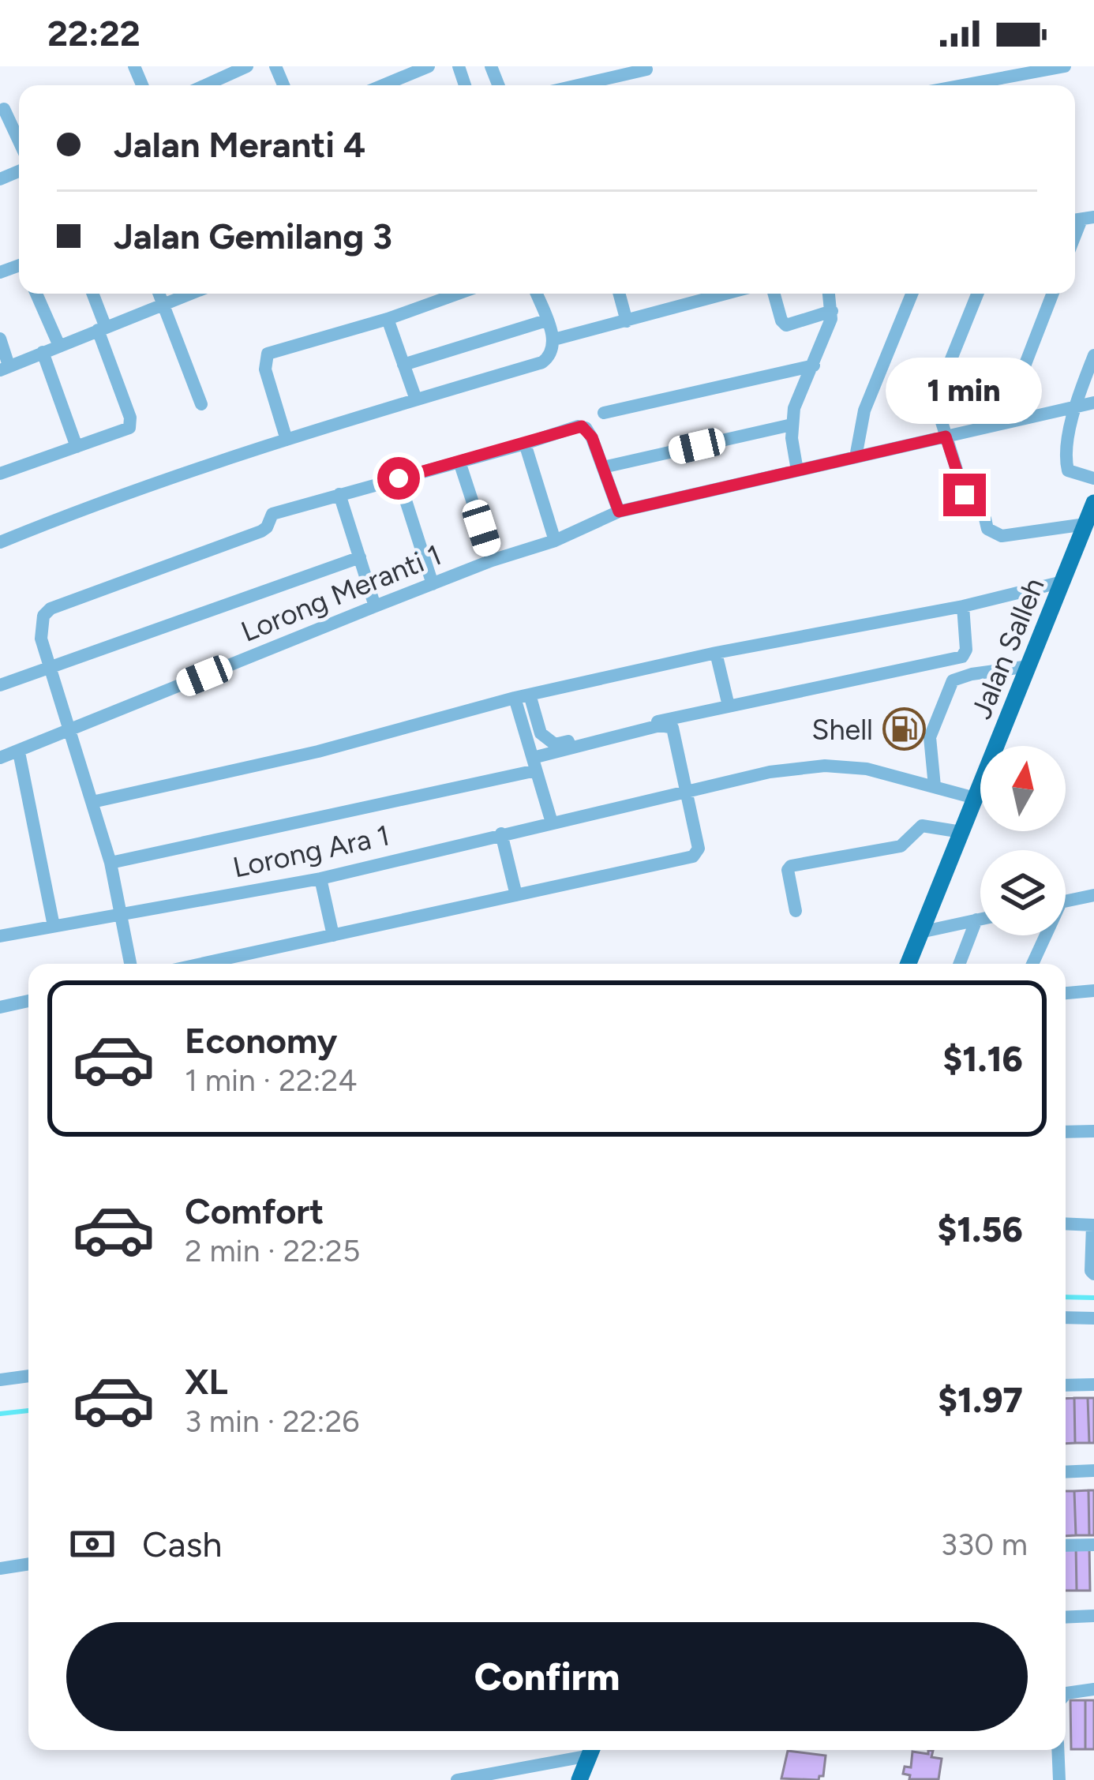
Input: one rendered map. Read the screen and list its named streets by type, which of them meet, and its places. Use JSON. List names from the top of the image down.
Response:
{
  "streets": {
    "main road": ["Jalan Salleh"],
    "street": ["Lorong Meranti 1", "Lorong Ara 1"]
  },
  "crossings": [
    ["Jalan Salleh", "Lorong Ara 1"]
  ],
  "places": {
    "fuel station": ["Shell"]
  },
  "north": "top",
  "page": {
    "status": "22:22",
    "banner": ["Jalan Meranti 4", "Jalan Gemilang 3"],
    "bubble": "1 min",
    "list": [
      {
        "name": "Economy",
        "note": "1 min · 22:24",
        "value": "$1.16"
      },
      {
        "name": "Comfort",
        "note": "2 min · 22:25",
        "value": "$1.56"
      },
      {
        "name": "XL",
        "note": "3 min · 22:26",
        "value": "$1.97"
      }
    ],
    "pay": ["Cash", "330 m"],
    "buttons": "Confirm"
  }
}
